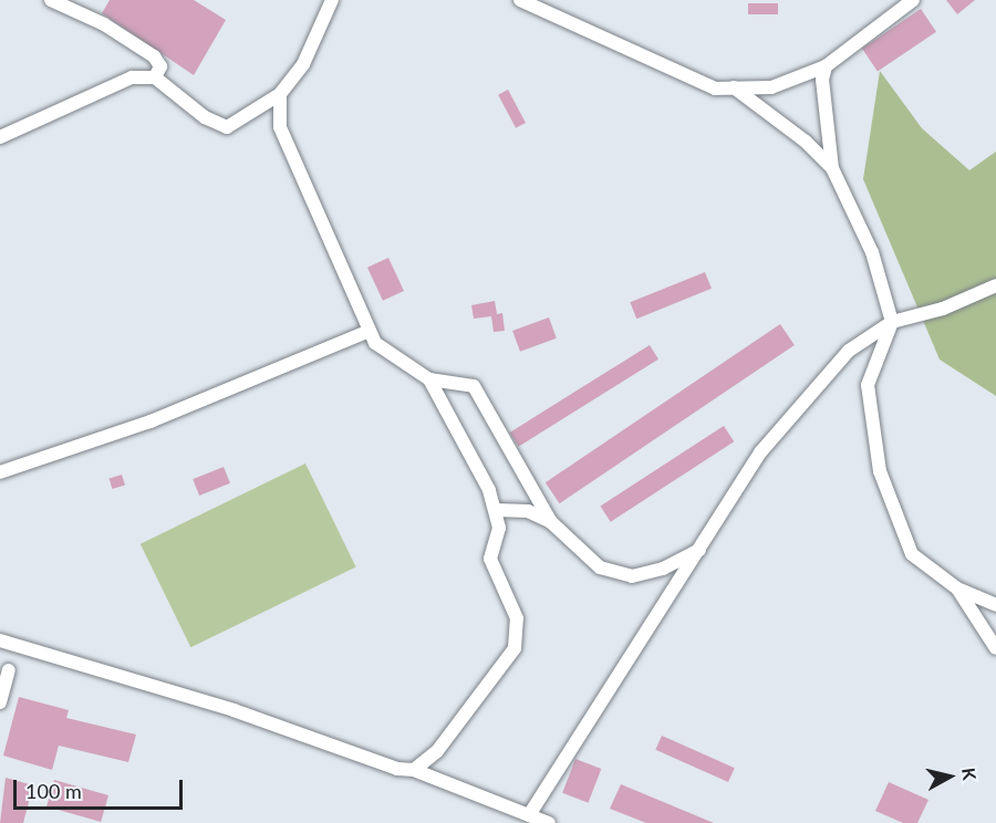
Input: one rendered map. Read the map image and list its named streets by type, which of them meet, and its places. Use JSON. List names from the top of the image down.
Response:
{
  "scale_bar": "100 m",
  "north": "right"
}
